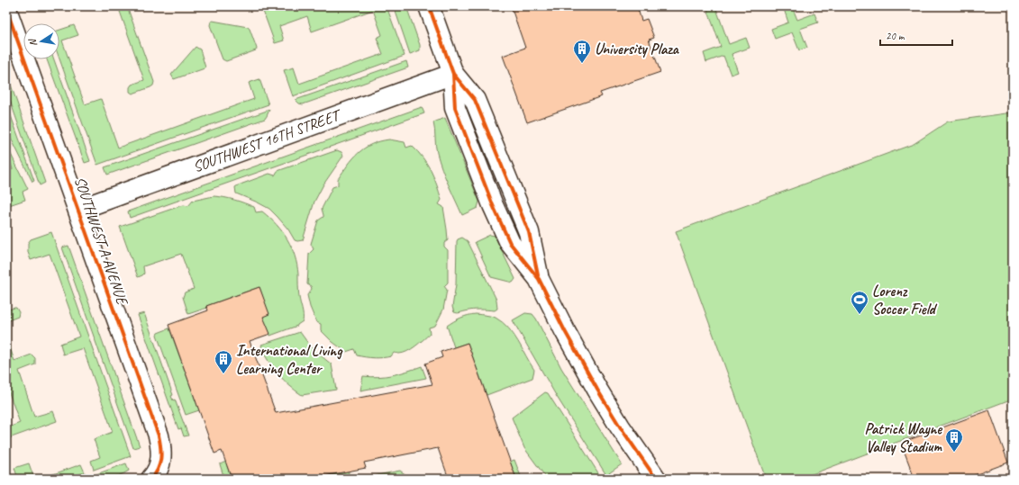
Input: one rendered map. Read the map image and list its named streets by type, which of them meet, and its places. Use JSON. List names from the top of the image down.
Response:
{
  "streets": {
    "street": ["SOUTHWEST 16TH STREET", "SOUTHWEST A AVENUE"]
  },
  "crossings": [
    ["SOUTHWEST 16TH STREET", "SOUTHWEST A AVENUE"]
  ],
  "places": {
    "building": ["University Plaza", "International Living Learning Center", "Patrick Wayne Valley Stadium"],
    "sports": ["Lorenz Soccer Field"]
  },
  "scale_bar": "20 m",
  "north": "left"
}
